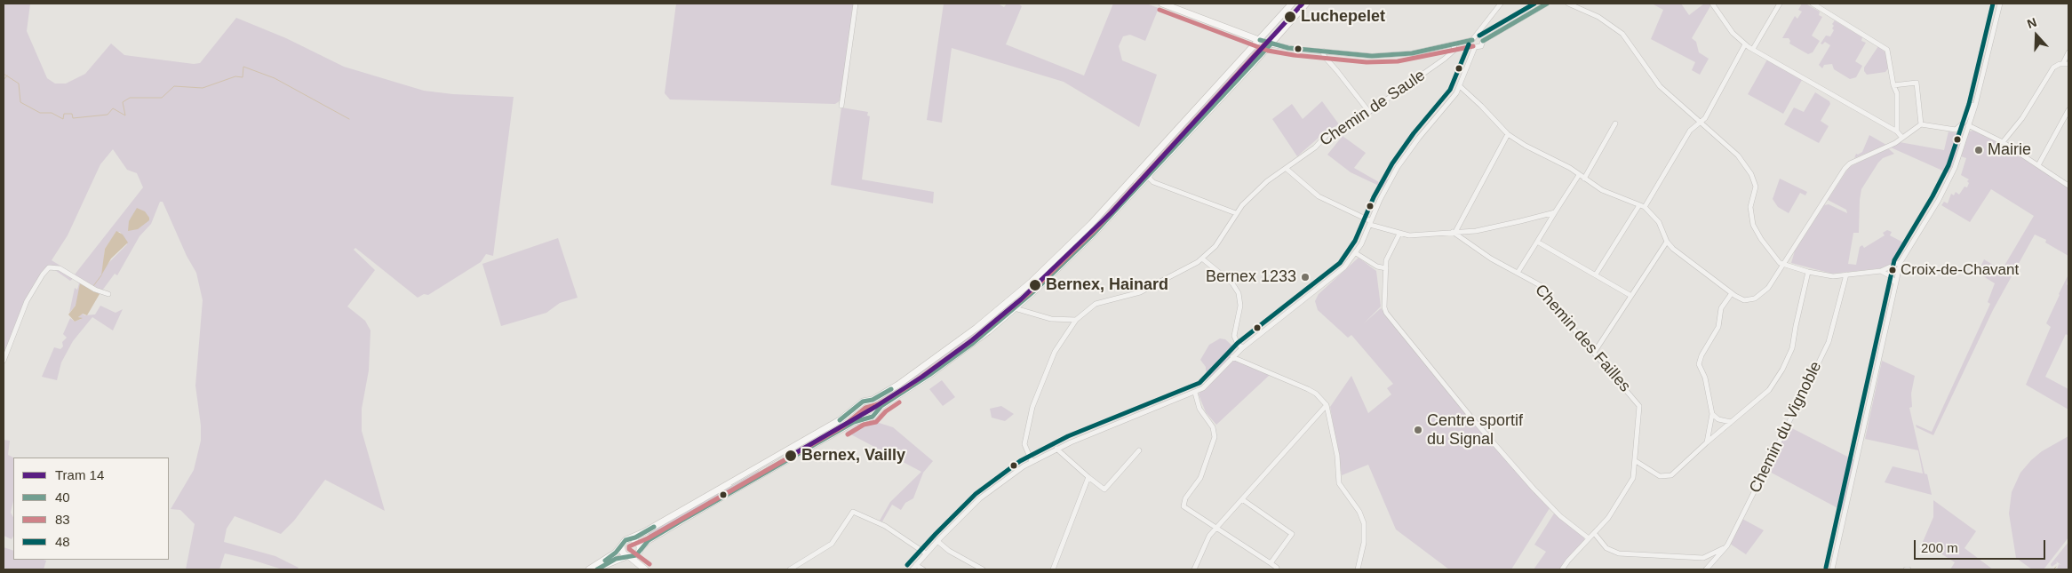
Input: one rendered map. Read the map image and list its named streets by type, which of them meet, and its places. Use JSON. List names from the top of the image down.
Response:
{
  "streets": {
    "street": ["Chemin de Saule", "Chemin des Failles", "Chemin du Vignoble"]
  },
  "places": [
    "Luchepelet",
    "Mairie",
    "Croix-de-Chavant",
    "Bernex 1233",
    "Bernex, Hainard",
    "Centre sportif du Signal",
    "Bernex, Vailly"
  ],
  "lines": [
    "tram line 14",
    "transit line 40",
    "transit line 48",
    "transit line 83"
  ],
  "legend": [
    "Tram 14",
    "40",
    "83",
    "48"
  ],
  "scale_bar": "200 m",
  "north": "top"
}
